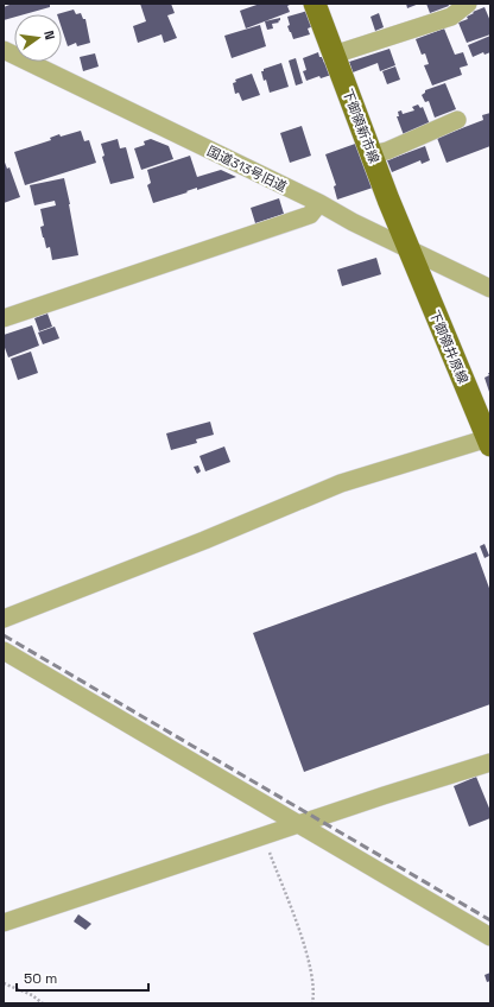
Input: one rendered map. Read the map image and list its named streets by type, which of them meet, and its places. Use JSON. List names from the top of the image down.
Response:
{
  "streets": {
    "main road": ["下御領新市線", "下御領井原線"],
    "street": ["国道313号旧道"]
  },
  "crossings": [
    ["下御領新市線", "国道313号旧道"],
    ["下御領新市線", "下御領井原線"],
    ["国道313号旧道", "下御領井原線"]
  ],
  "scale_bar": "50 m",
  "north": "right"
}
